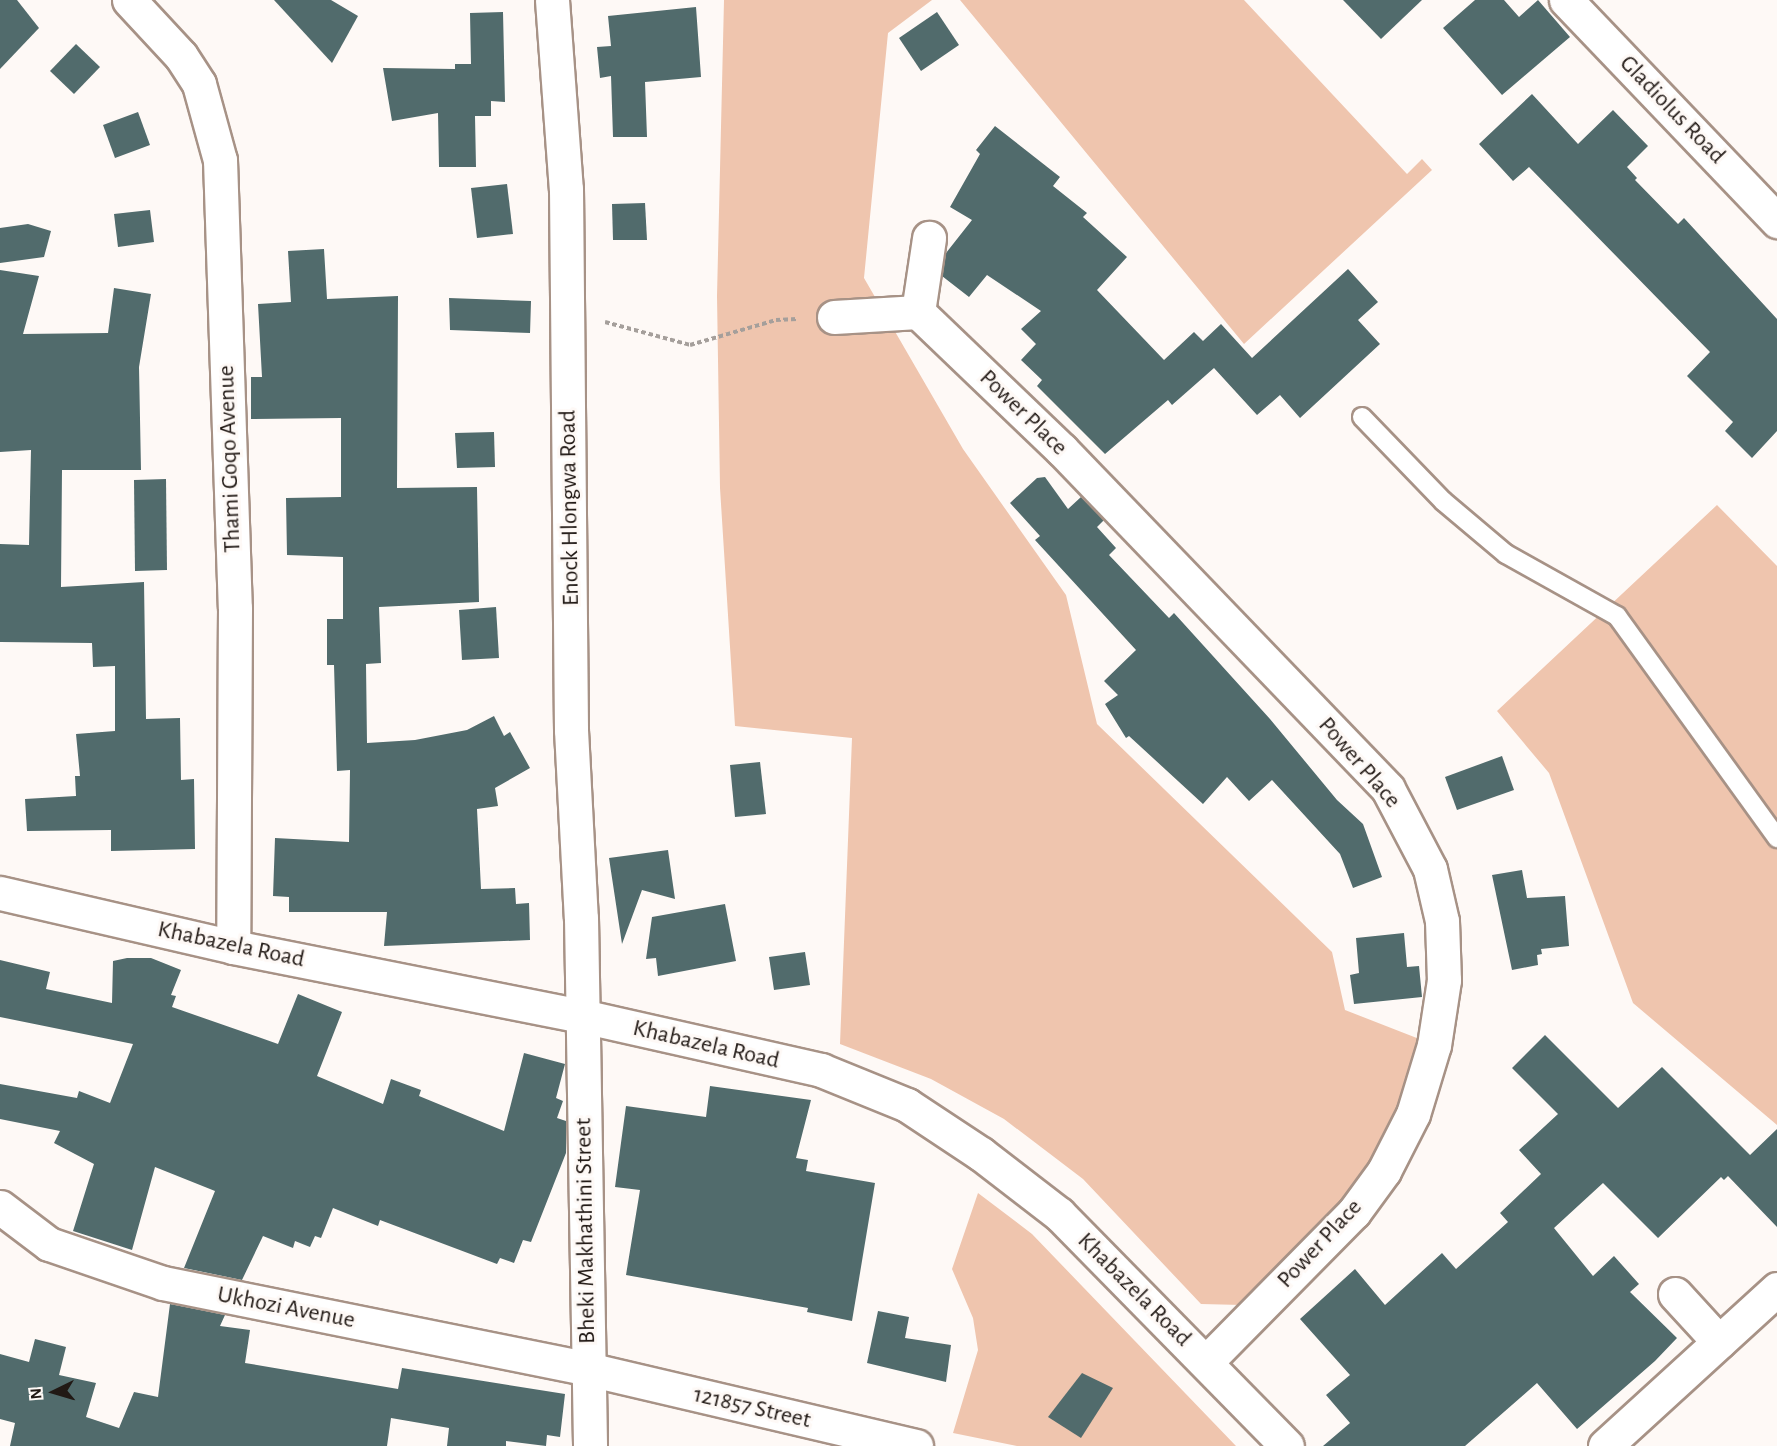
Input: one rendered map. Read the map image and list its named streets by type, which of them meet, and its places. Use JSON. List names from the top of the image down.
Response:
{
  "streets": {
    "street": [
      "Gladiolus Road",
      "Power Place",
      "Thami Goqo Avenue",
      "Enock Hlongwa Road",
      "Khabazela Road",
      "Bheki Makhathini Street",
      "Ukhozi Avenue",
      "121857 Street"
    ]
  },
  "crossings": [
    ["Power Place", "Khabazela Road"],
    ["Thami Goqo Avenue", "Khabazela Road"],
    ["Enock Hlongwa Road", "Khabazela Road"],
    ["Enock Hlongwa Road", "Bheki Makhathini Street"],
    ["Khabazela Road", "Bheki Makhathini Street"],
    ["Bheki Makhathini Street", "Ukhozi Avenue"],
    ["Bheki Makhathini Street", "121857 Street"],
    ["Ukhozi Avenue", "121857 Street"]
  ],
  "north": "left"
}
